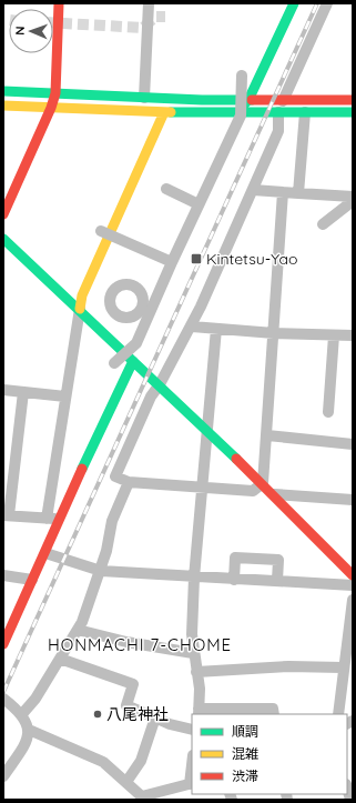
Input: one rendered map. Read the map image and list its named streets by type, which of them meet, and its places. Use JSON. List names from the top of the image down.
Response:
{
  "districts": ["HONMACHI 7-CHOME"],
  "places": {
    "transit": ["Kintetsu-Yao"],
    "other": ["八尾神社"]
  },
  "legend": ["順調", "混雑", "渋滞"],
  "north": "left"
}
